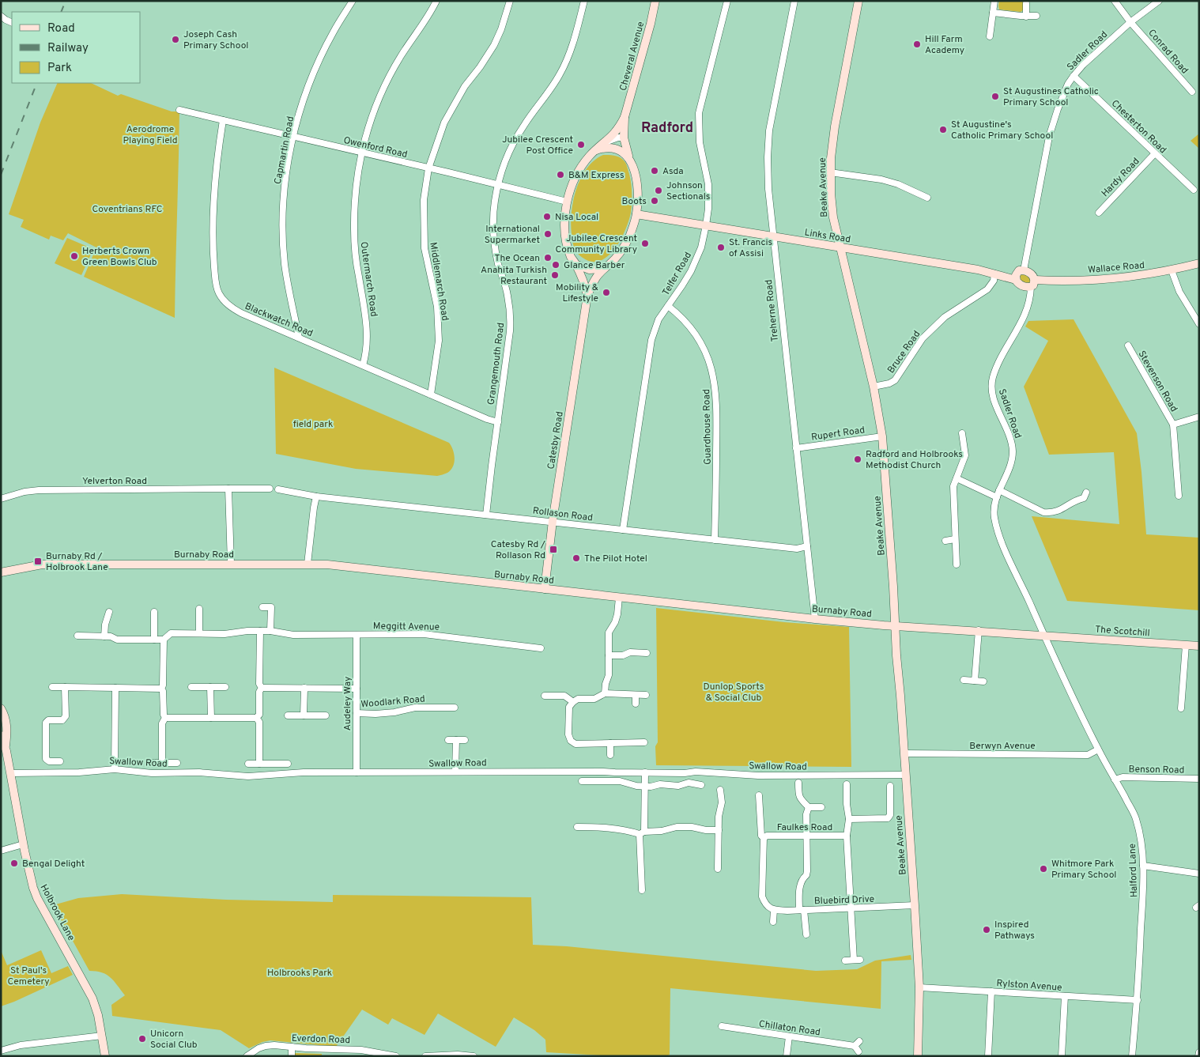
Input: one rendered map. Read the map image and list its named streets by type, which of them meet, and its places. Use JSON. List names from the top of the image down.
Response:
{
  "streets": {
    "street": [
      "Sadler Road",
      "Conrad Road",
      "Cheveral Avenue",
      "Chesterton Road",
      "Owenford Road",
      "Capmartin Road",
      "Hardy Road",
      "Beake Avenue",
      "Links Road",
      "Wallace Road",
      "Telfer Road",
      "Outermarch Road",
      "Middlemarch Road",
      "Treherne Road",
      "Blackwatch Road",
      "Bruce Road",
      "Grangemouth Road",
      "Stevenson Road",
      "Guardhouse Road",
      "Rupert Road",
      "Catesby Road",
      "Yelverton Road",
      "Rollason Road",
      "Burnaby Road",
      "Meggitt Avenue",
      "The Scotchill",
      "Woodlark Road",
      "Audeley Way",
      "Berwyn Avenue",
      "Swallow Road",
      "Benson Road",
      "Faulkes Road",
      "Halford Lane",
      "Bluebird Drive",
      "Holbrook Lane",
      "Rylston Avenue",
      "Chillaton Road",
      "Everdon Road"
    ]
  },
  "crossings": [
    ["Sadler Road", "Conrad Road"],
    ["Sadler Road", "Chesterton Road"],
    ["Sadler Road", "Links Road"],
    ["Sadler Road", "Wallace Road"],
    ["Sadler Road", "Burnaby Road"],
    ["Sadler Road", "The Scotchill"],
    ["Sadler Road", "Halford Lane"],
    ["Cheveral Avenue", "Owenford Road"],
    ["Cheveral Avenue", "Links Road"],
    ["Cheveral Avenue", "Catesby Road"],
    ["Chesterton Road", "Hardy Road"],
    ["Owenford Road", "Capmartin Road"],
    ["Owenford Road", "Links Road"],
    ["Owenford Road", "Outermarch Road"],
    ["Owenford Road", "Middlemarch Road"],
    ["Owenford Road", "Blackwatch Road"],
    ["Owenford Road", "Grangemouth Road"],
    ["Owenford Road", "Catesby Road"],
    ["Capmartin Road", "Blackwatch Road"],
    ["Beake Avenue", "Links Road"],
    ["Beake Avenue", "Bruce Road"],
    ["Beake Avenue", "Rupert Road"],
    ["Beake Avenue", "Burnaby Road"],
    ["Beake Avenue", "Berwyn Avenue"],
    ["Beake Avenue", "Swallow Road"],
    ["Beake Avenue", "Bluebird Drive"],
    ["Beake Avenue", "Rylston Avenue"],
    ["Links Road", "Wallace Road"],
    ["Links Road", "Telfer Road"],
    ["Links Road", "Treherne Road"],
    ["Links Road", "Bruce Road"],
    ["Links Road", "Catesby Road"],
    ["Telfer Road", "Guardhouse Road"],
    ["Telfer Road", "Rollason Road"],
    ["Outermarch Road", "Blackwatch Road"],
    ["Middlemarch Road", "Blackwatch Road"],
    ["Treherne Road", "Rupert Road"],
    ["Treherne Road", "Rollason Road"],
    ["Treherne Road", "Burnaby Road"],
    ["Blackwatch Road", "Grangemouth Road"],
    ["Grangemouth Road", "Rollason Road"],
    ["Guardhouse Road", "Rollason Road"],
    ["Catesby Road", "Rollason Road"],
    ["Catesby Road", "Burnaby Road"],
    ["Burnaby Road", "The Scotchill"],
    ["Burnaby Road", "Halford Lane"],
    ["Meggitt Avenue", "Audeley Way"],
    ["The Scotchill", "Halford Lane"],
    ["Woodlark Road", "Audeley Way"],
    ["Audeley Way", "Swallow Road"],
    ["Berwyn Avenue", "Halford Lane"],
    ["Swallow Road", "Holbrook Lane"],
    ["Benson Road", "Halford Lane"],
    ["Halford Lane", "Rylston Avenue"]
  ],
  "districts": ["Radford"],
  "parks": [
    "Aerodrome Playing Field",
    "Coventrians RFC",
    "field park",
    "Dunlop Sports & Social Club",
    "St Paul's Cemetery",
    "Holbrooks Park"
  ],
  "places": {
    "other": [
      "Joseph Cash Primary School",
      "Hill Farm Academy",
      "St Augustines Catholic Primary School",
      "St Augustine's Catholic Primary School",
      "Jubilee Crescent Post Office",
      "Asda",
      "B&M Express",
      "Johnson Sectionals",
      "Boots",
      "Nisa Local",
      "International Supermarket",
      "Jubilee Crescent Community Library",
      "St. Francis of Assisi",
      "Herberts Crown Green Bowls Club",
      "The Ocean",
      "Glance Barber",
      "Anahita Turkish Restaurant",
      "Mobility & Lifestyle",
      "Radford and Holbrooks Methodist Church",
      "The Pilot Hotel",
      "Bengal Delight",
      "Whitmore Park Primary School",
      "Inspired Pathways",
      "Unicorn Social Club"
    ],
    "transit": ["Catesby Rd / Rollason Rd", "Burnaby Rd / Holbrook Lane"]
  },
  "legend": ["Road", "Railway", "Park"]
}
